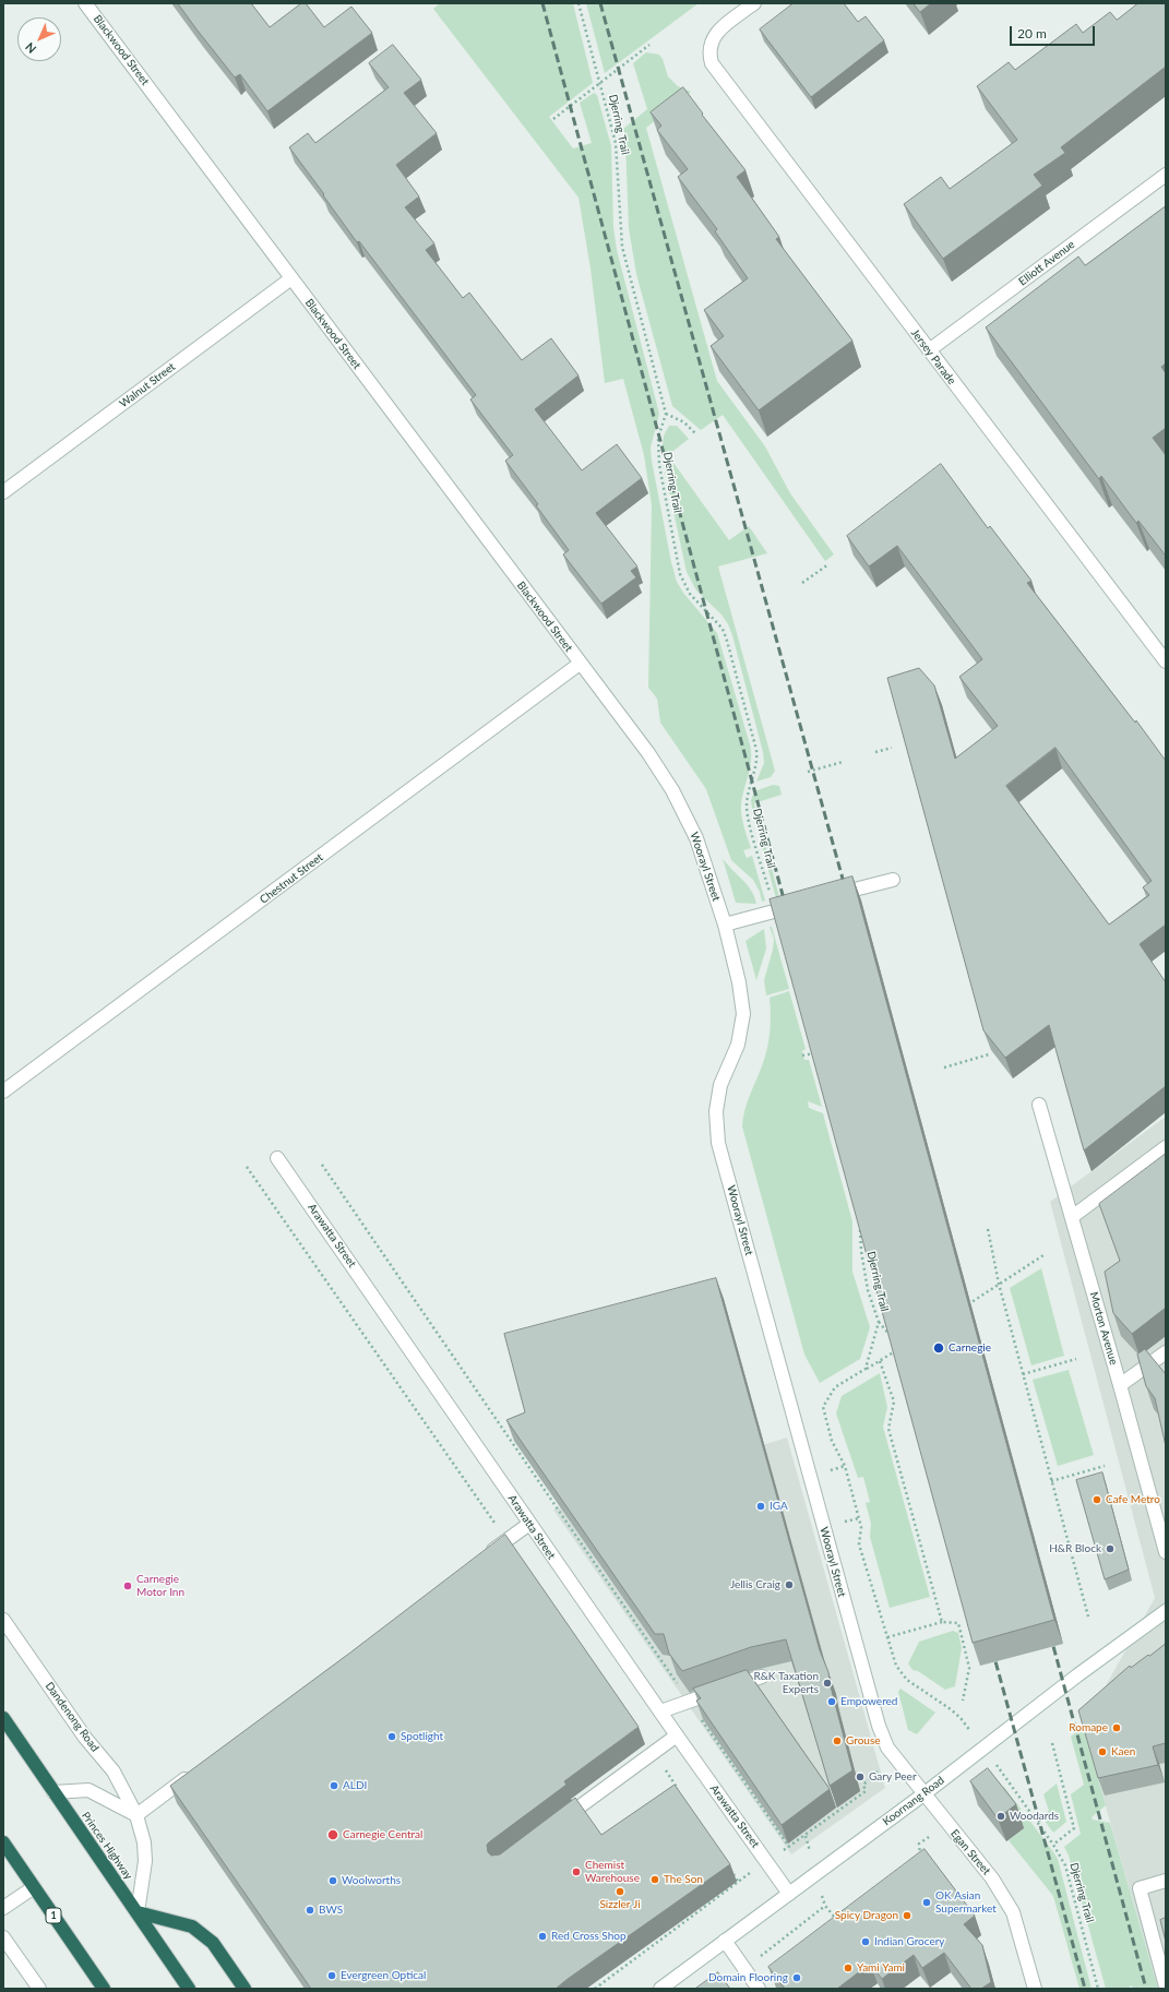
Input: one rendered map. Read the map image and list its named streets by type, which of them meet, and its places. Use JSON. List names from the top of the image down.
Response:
{
  "streets": {
    "highway": ["Princes Highway", "1"],
    "street": [
      "Blackwood Street",
      "Elliott Avenue",
      "Jersey Parade",
      "Walnut Street",
      "Woorayl Street",
      "Chestnut Street",
      "Arawatta Street",
      "Morton Avenue",
      "Dandenong Road",
      "Koornang Road",
      "Egan Street"
    ],
    "path": ["Djerring Trail"]
  },
  "crossings": [
    ["Blackwood Street", "Walnut Street"],
    ["Blackwood Street", "Woorayl Street"],
    ["Blackwood Street", "Chestnut Street"],
    ["Elliott Avenue", "Jersey Parade"],
    ["Woorayl Street", "Chestnut Street"],
    ["Woorayl Street", "Koornang Road"],
    ["Woorayl Street", "Egan Street"],
    ["Arawatta Street", "Koornang Road"],
    ["Dandenong Road", "Princes Highway"],
    ["Koornang Road", "Egan Street"]
  ],
  "places": [
    "Carnegie",
    "Cafe Metro",
    "IGA",
    "H&R Block",
    "Jellis Craig",
    "Carnegie Motor Inn",
    "R&K Taxation Experts",
    "Empowered",
    "Romape",
    "Spotlight",
    "Grouse",
    "Kaen",
    "Gary Peer",
    "ALDI",
    "Woodards",
    "Carnegie Central",
    "Chemist Warehouse",
    "The Son",
    "Woolworths",
    "Sizzler Ji",
    "OK Asian Supermarket",
    "BWS",
    "Spicy Dragon",
    "Red Cross Shop",
    "Indian Grocery",
    "Yami Yami",
    "Evergreen Optical",
    "Domain Flooring"
  ],
  "scale_bar": "20 m",
  "north": "bottom left"
}
